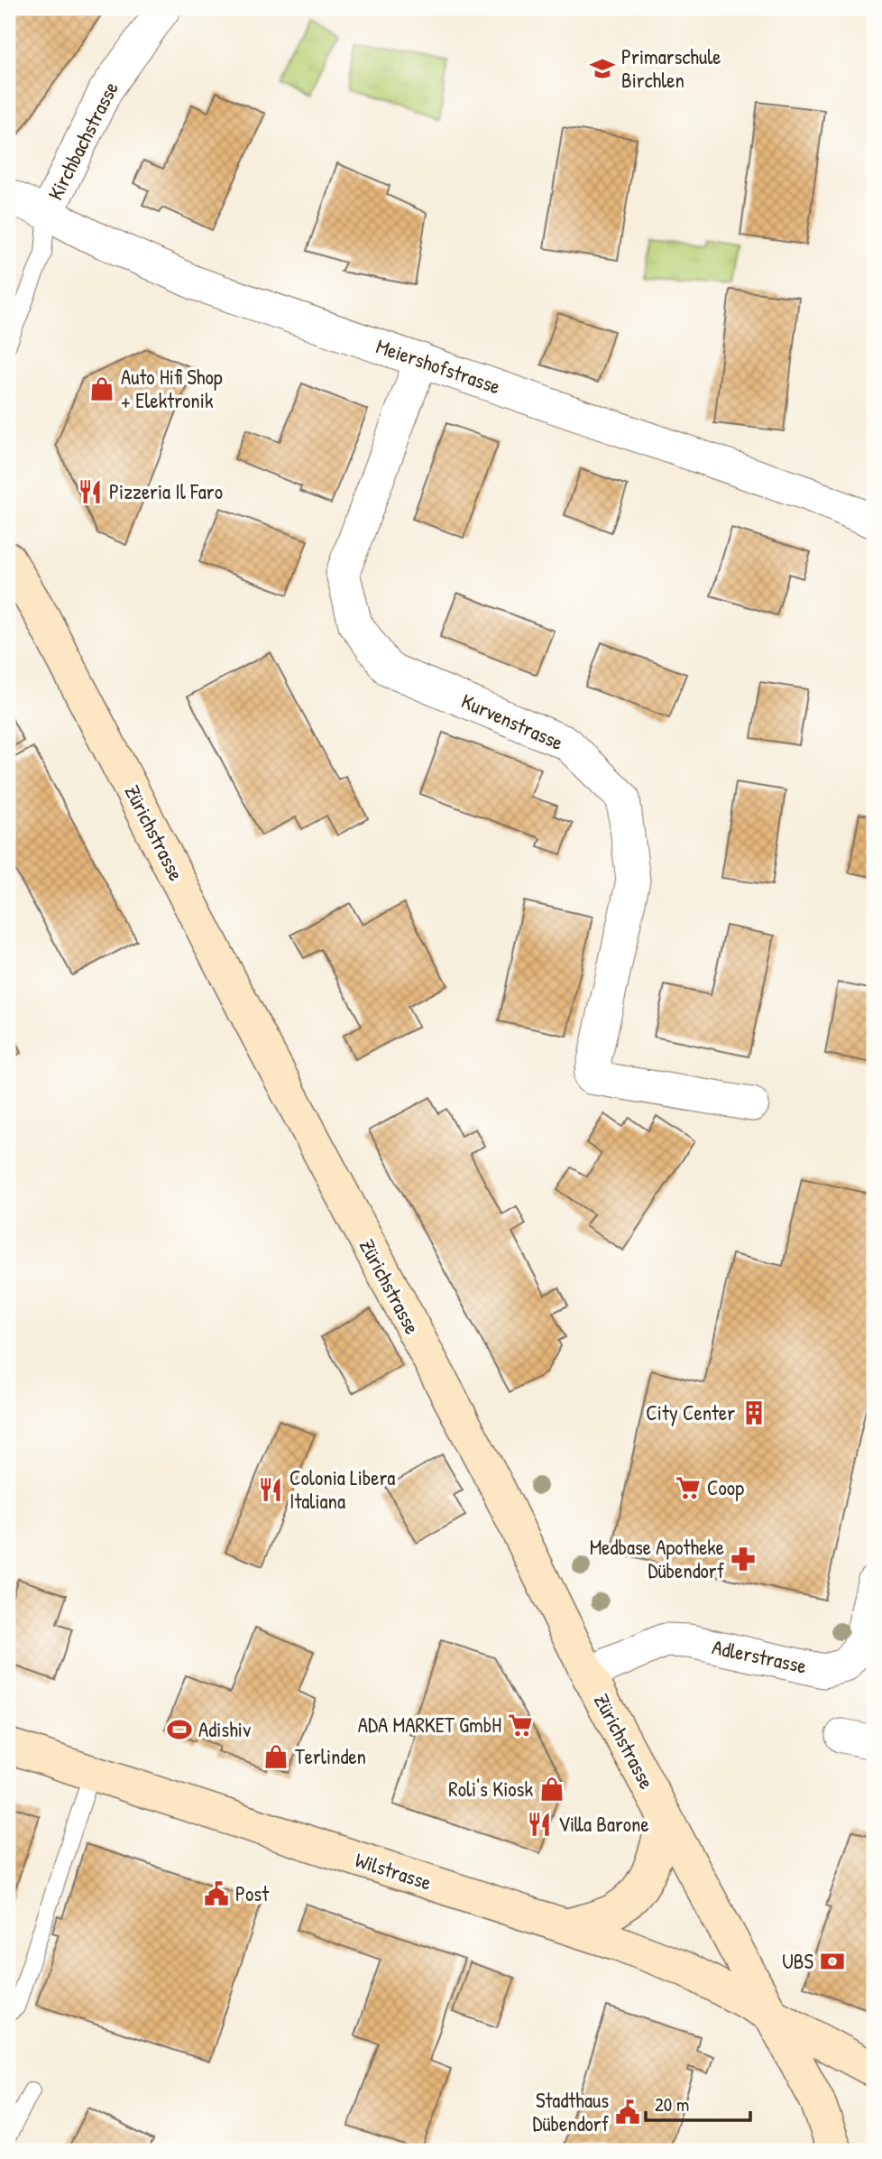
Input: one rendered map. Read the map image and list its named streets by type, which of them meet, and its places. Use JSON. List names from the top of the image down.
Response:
{
  "streets": {
    "street": [
      "Kirchbachstrasse",
      "Meiershofstrasse",
      "Kurvenstrasse",
      "Zürichstrasse",
      "Adlerstrasse",
      "Wilstrasse"
    ]
  },
  "crossings": [
    ["Kirchbachstrasse", "Meiershofstrasse"],
    ["Meiershofstrasse", "Kurvenstrasse"],
    ["Zürichstrasse", "Adlerstrasse"],
    ["Zürichstrasse", "Wilstrasse"]
  ],
  "places": {
    "school or university": ["Primarschule Birchlen"],
    "shop": ["Auto Hifi Shop + Elektronik", "Terlinden", "Roli's Kiosk"],
    "restaurant": ["Pizzeria Il Faro", "Colonia Libera Italiana", "Villa Barone"],
    "building": ["City Center"],
    "supermarket": ["Coop", "ADA MARKET GmbH"],
    "pharmacy": ["Medbase Apotheke Dübendorf"],
    "sports": ["Adishiv"],
    "public building": ["Post", "Stadthaus Dübendorf"],
    "bank": ["UBS"]
  },
  "scale_bar": "20 m"
}
